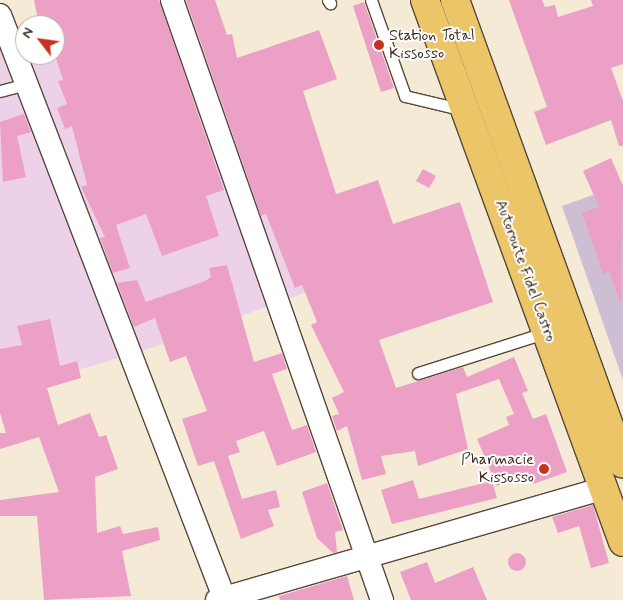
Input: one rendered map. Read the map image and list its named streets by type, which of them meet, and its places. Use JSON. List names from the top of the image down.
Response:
{
  "streets": {
    "highway": ["Autoroute Fidel Castro"]
  },
  "places": ["Station Total Kissosso", "Pharmacie Kissosso"],
  "north": "top left"
}
